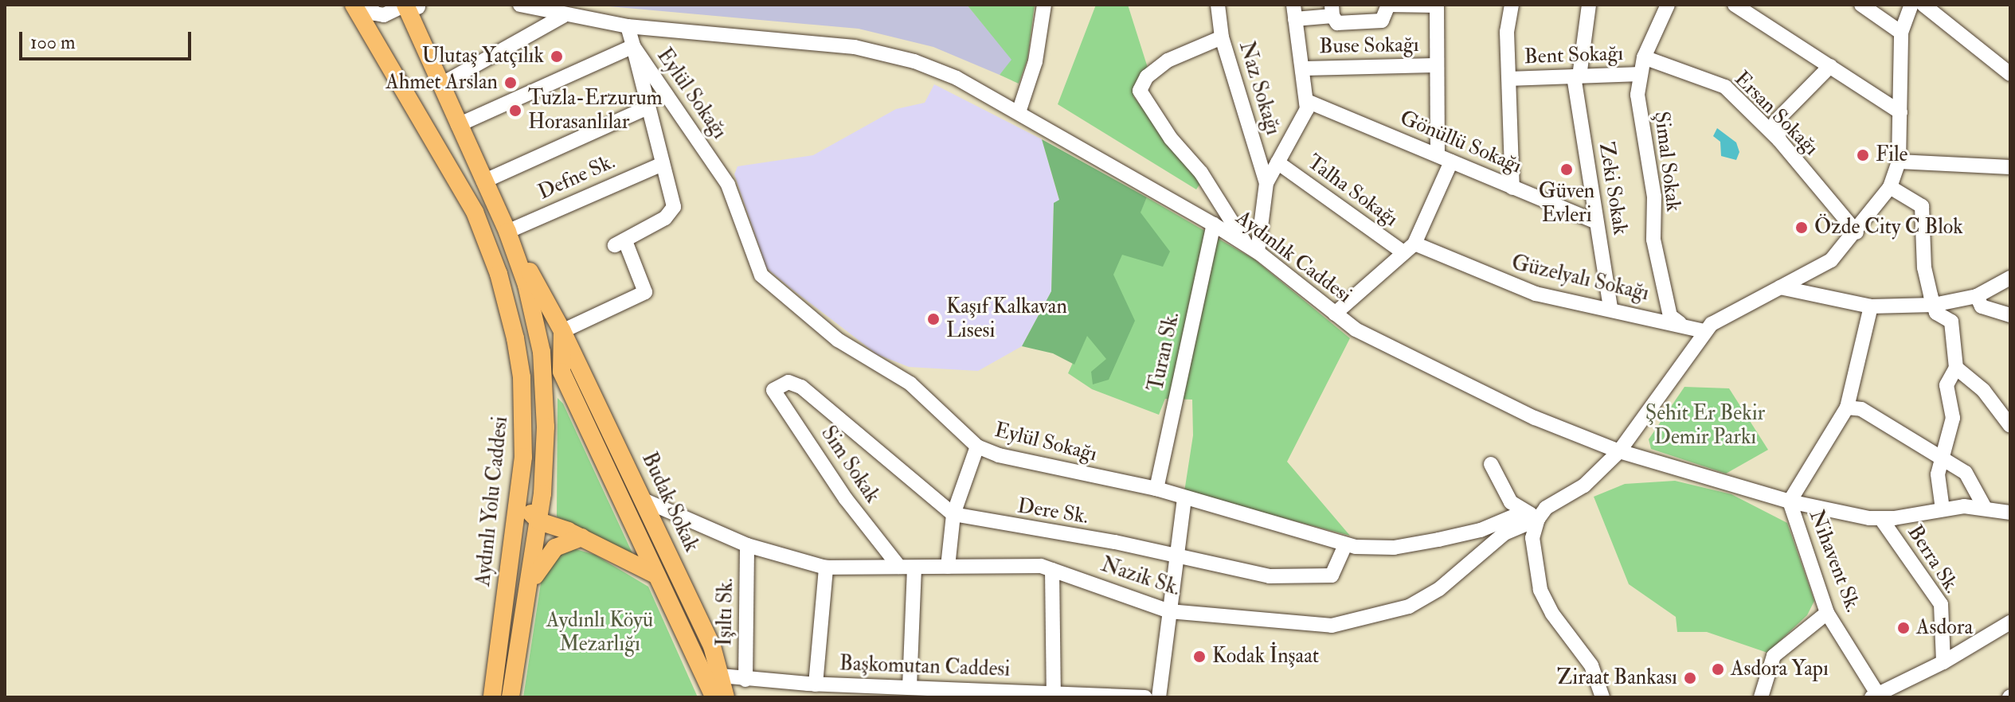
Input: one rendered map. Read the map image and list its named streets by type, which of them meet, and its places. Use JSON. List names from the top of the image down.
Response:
{
  "streets": {
    "main road": ["Aydınlı Yolu Caddesi", "Budak Sokak"],
    "street": [
      "Buse Sokağı",
      "Bent Sokağı",
      "Naz Sokağı",
      "Eylül Sokağı",
      "Ersan Sokağı",
      "Gönüllü Sokağı",
      "Şimal Sokak",
      "Defne Sk.",
      "Zeki Sokak",
      "Talha Sokağı",
      "Aydınlık Caddesi",
      "Güzelyalı Sokağı",
      "Turan Sk.",
      "Sim Sokak",
      "Dere Sk.",
      "Berra Sk.",
      "Nihavent Sk.",
      "Nazik Sk.",
      "Işıltı Sk.",
      "Başkomutan Caddesi"
    ]
  },
  "crossings": [
    ["Bent Sokağı", "Şimal Sokak"],
    ["Bent Sokağı", "Zeki Sokak"],
    ["Eylül Sokağı", "Aydınlık Caddesi"],
    ["Eylül Sokağı", "Turan Sk."],
    ["Eylül Sokağı", "Dere Sk."],
    ["Eylül Sokağı", "Nazik Sk."],
    ["Ersan Sokağı", "Şimal Sokak"],
    ["Ersan Sokağı", "Nazik Sk."],
    ["Gönüllü Sokağı", "Zeki Sokak"],
    ["Şimal Sokak", "Güzelyalı Sokağı"],
    ["Defne Sk.", "Budak Sokak"],
    ["Zeki Sokak", "Güzelyalı Sokağı"],
    ["Talha Sokağı", "Güzelyalı Sokağı"],
    ["Aydınlık Caddesi", "Turan Sk."],
    ["Aydınlık Caddesi", "Berra Sk."],
    ["Aydınlık Caddesi", "Nihavent Sk."],
    ["Aydınlık Caddesi", "Nazik Sk."],
    ["Güzelyalı Sokağı", "Nazik Sk."],
    ["Sim Sokak", "Dere Sk."],
    ["Sim Sokak", "Nazik Sk."],
    ["Budak Sokak", "Nazik Sk."],
    ["Budak Sokak", "Başkomutan Caddesi"],
    ["Nazik Sk.", "Işıltı Sk."],
    ["Işıltı Sk.", "Başkomutan Caddesi"]
  ],
  "parks": ["Şehit Er Bekir Demir Parkı", "Aydınlı Köyü Mezarlığı"],
  "places": [
    "Ulutaş Yatçılık",
    "Ahmet Arslan",
    "Tuzla-Erzurum Horasanlılar",
    "File",
    "Güven Evleri",
    "Özde City C Blok",
    "Kaşıf Kalkavan Lisesi",
    "Asdora",
    "Kodak İnşaat",
    "Asdora Yapı",
    "Ziraat Bankası"
  ],
  "scale_bar": "100 m"
}
